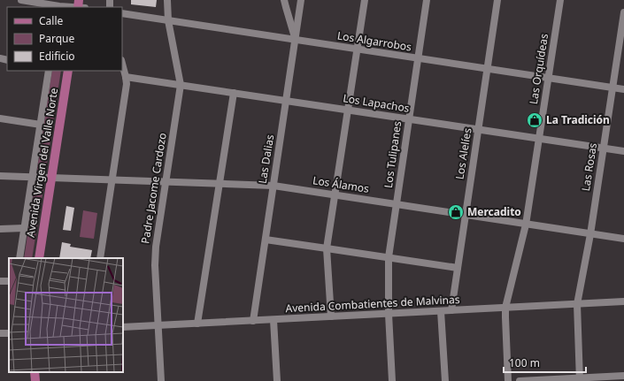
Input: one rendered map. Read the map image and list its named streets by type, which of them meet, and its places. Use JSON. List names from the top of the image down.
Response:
{
  "streets": {
    "main road": ["Avenida Virgen del Valle Norte"],
    "street": [
      "Los Algarrobos",
      "Las Orquídeas",
      "Los Lapachos",
      "Los Alelíes",
      "Los Tulipanes",
      "Las Dalias",
      "Las Rosas",
      "Los Álamos",
      "Padre Jacome Cardozo",
      "Avenida Combatientes de Malvinas"
    ]
  },
  "crossings": [
    ["Los Algarrobos", "Las Orquídeas"],
    ["Los Algarrobos", "Los Alelíes"],
    ["Los Algarrobos", "Los Tulipanes"],
    ["Los Algarrobos", "Las Dalias"],
    ["Los Algarrobos", "Las Rosas"],
    ["Los Algarrobos", "Padre Jacome Cardozo"],
    ["Las Orquídeas", "Los Lapachos"],
    ["Las Orquídeas", "Los Álamos"],
    ["Las Orquídeas", "Avenida Combatientes de Malvinas"],
    ["Los Lapachos", "Los Alelíes"],
    ["Los Lapachos", "Los Tulipanes"],
    ["Los Lapachos", "Las Dalias"],
    ["Los Lapachos", "Las Rosas"],
    ["Los Lapachos", "Padre Jacome Cardozo"],
    ["Los Alelíes", "Los Álamos"],
    ["Los Alelíes", "Avenida Combatientes de Malvinas"],
    ["Los Tulipanes", "Los Álamos"],
    ["Los Tulipanes", "Avenida Combatientes de Malvinas"],
    ["Las Dalias", "Los Álamos"],
    ["Las Dalias", "Avenida Combatientes de Malvinas"],
    ["Avenida Virgen del Valle Norte", "Los Álamos"],
    ["Las Rosas", "Los Álamos"],
    ["Las Rosas", "Avenida Combatientes de Malvinas"],
    ["Los Álamos", "Padre Jacome Cardozo"],
    ["Padre Jacome Cardozo", "Avenida Combatientes de Malvinas"]
  ],
  "places": {
    "shop": ["La Tradición", "Mercadito"]
  },
  "legend": ["Calle", "Parque", "Edificio"],
  "scale_bar": "100 m"
}
